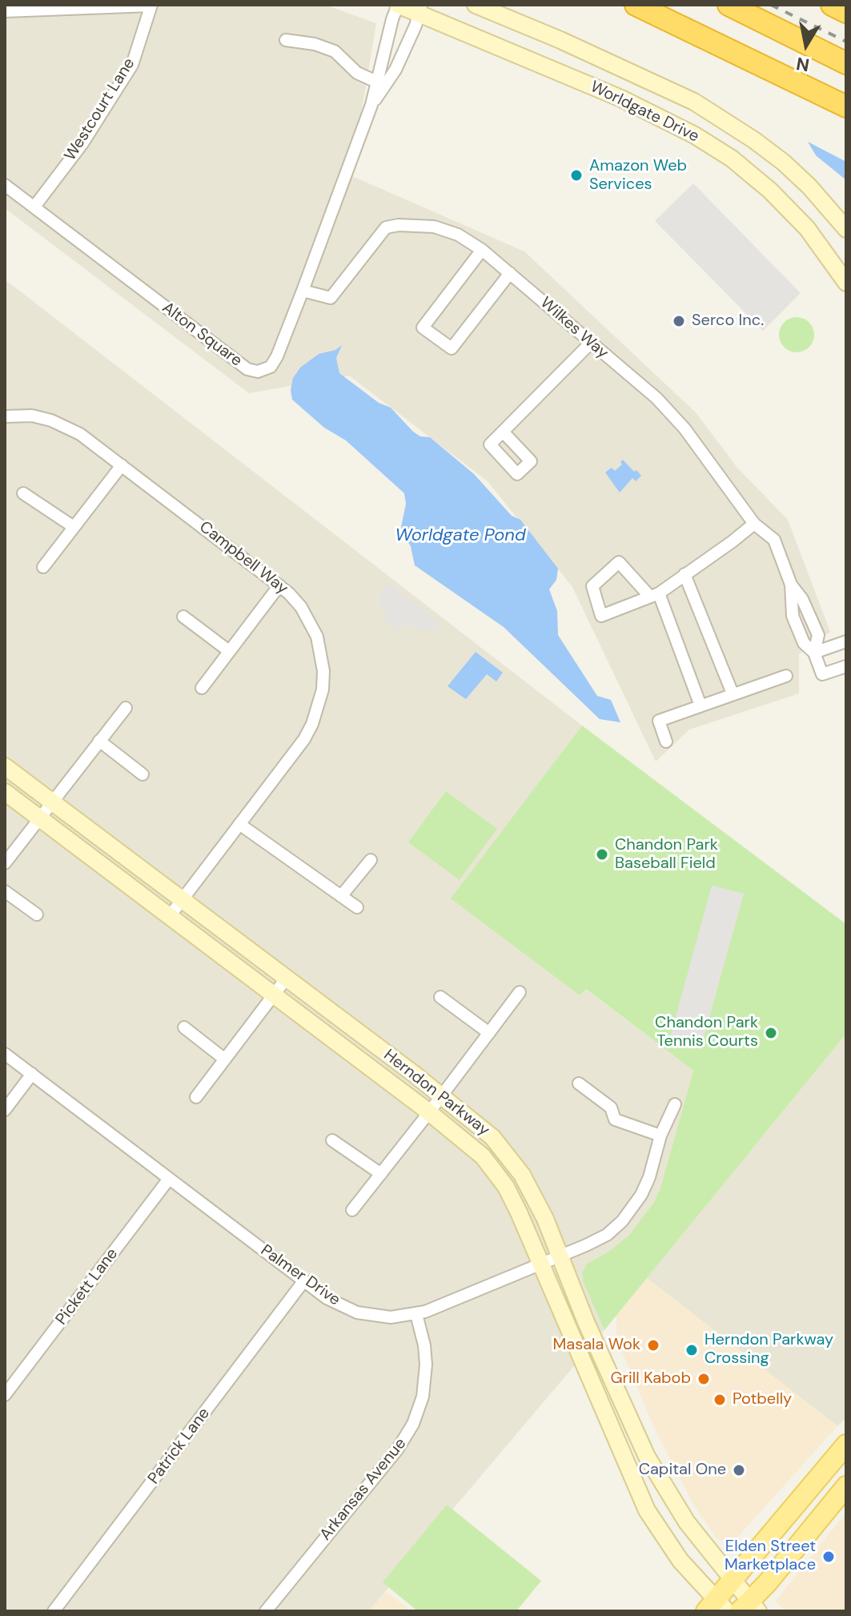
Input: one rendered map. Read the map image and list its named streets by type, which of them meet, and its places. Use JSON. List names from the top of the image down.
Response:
{
  "streets": {
    "main road": ["Worldgate Drive", "Herndon Parkway"],
    "street": [
      "Westcourt Lane",
      "Wilkes Way",
      "Alton Square",
      "Campbell Way",
      "Palmer Drive",
      "Pickett Lane",
      "Patrick Lane",
      "Arkansas Avenue"
    ]
  },
  "crossings": [
    ["Westcourt Lane", "Alton Square"],
    ["Worldgate Drive", "Alton Square"],
    ["Wilkes Way", "Alton Square"],
    ["Campbell Way", "Herndon Parkway"],
    ["Herndon Parkway", "Palmer Drive"],
    ["Palmer Drive", "Pickett Lane"],
    ["Palmer Drive", "Patrick Lane"],
    ["Palmer Drive", "Arkansas Avenue"]
  ],
  "water": ["Worldgate Pond"],
  "places": [
    "Amazon Web Services",
    "Serco Inc.",
    "Chandon Park Baseball Field",
    "Chandon Park Tennis Courts",
    "Masala Wok",
    "Herndon Parkway Crossing",
    "Grill Kabob",
    "Potbelly",
    "Capital One",
    "Elden Street Marketplace"
  ],
  "north": "bottom"
}
